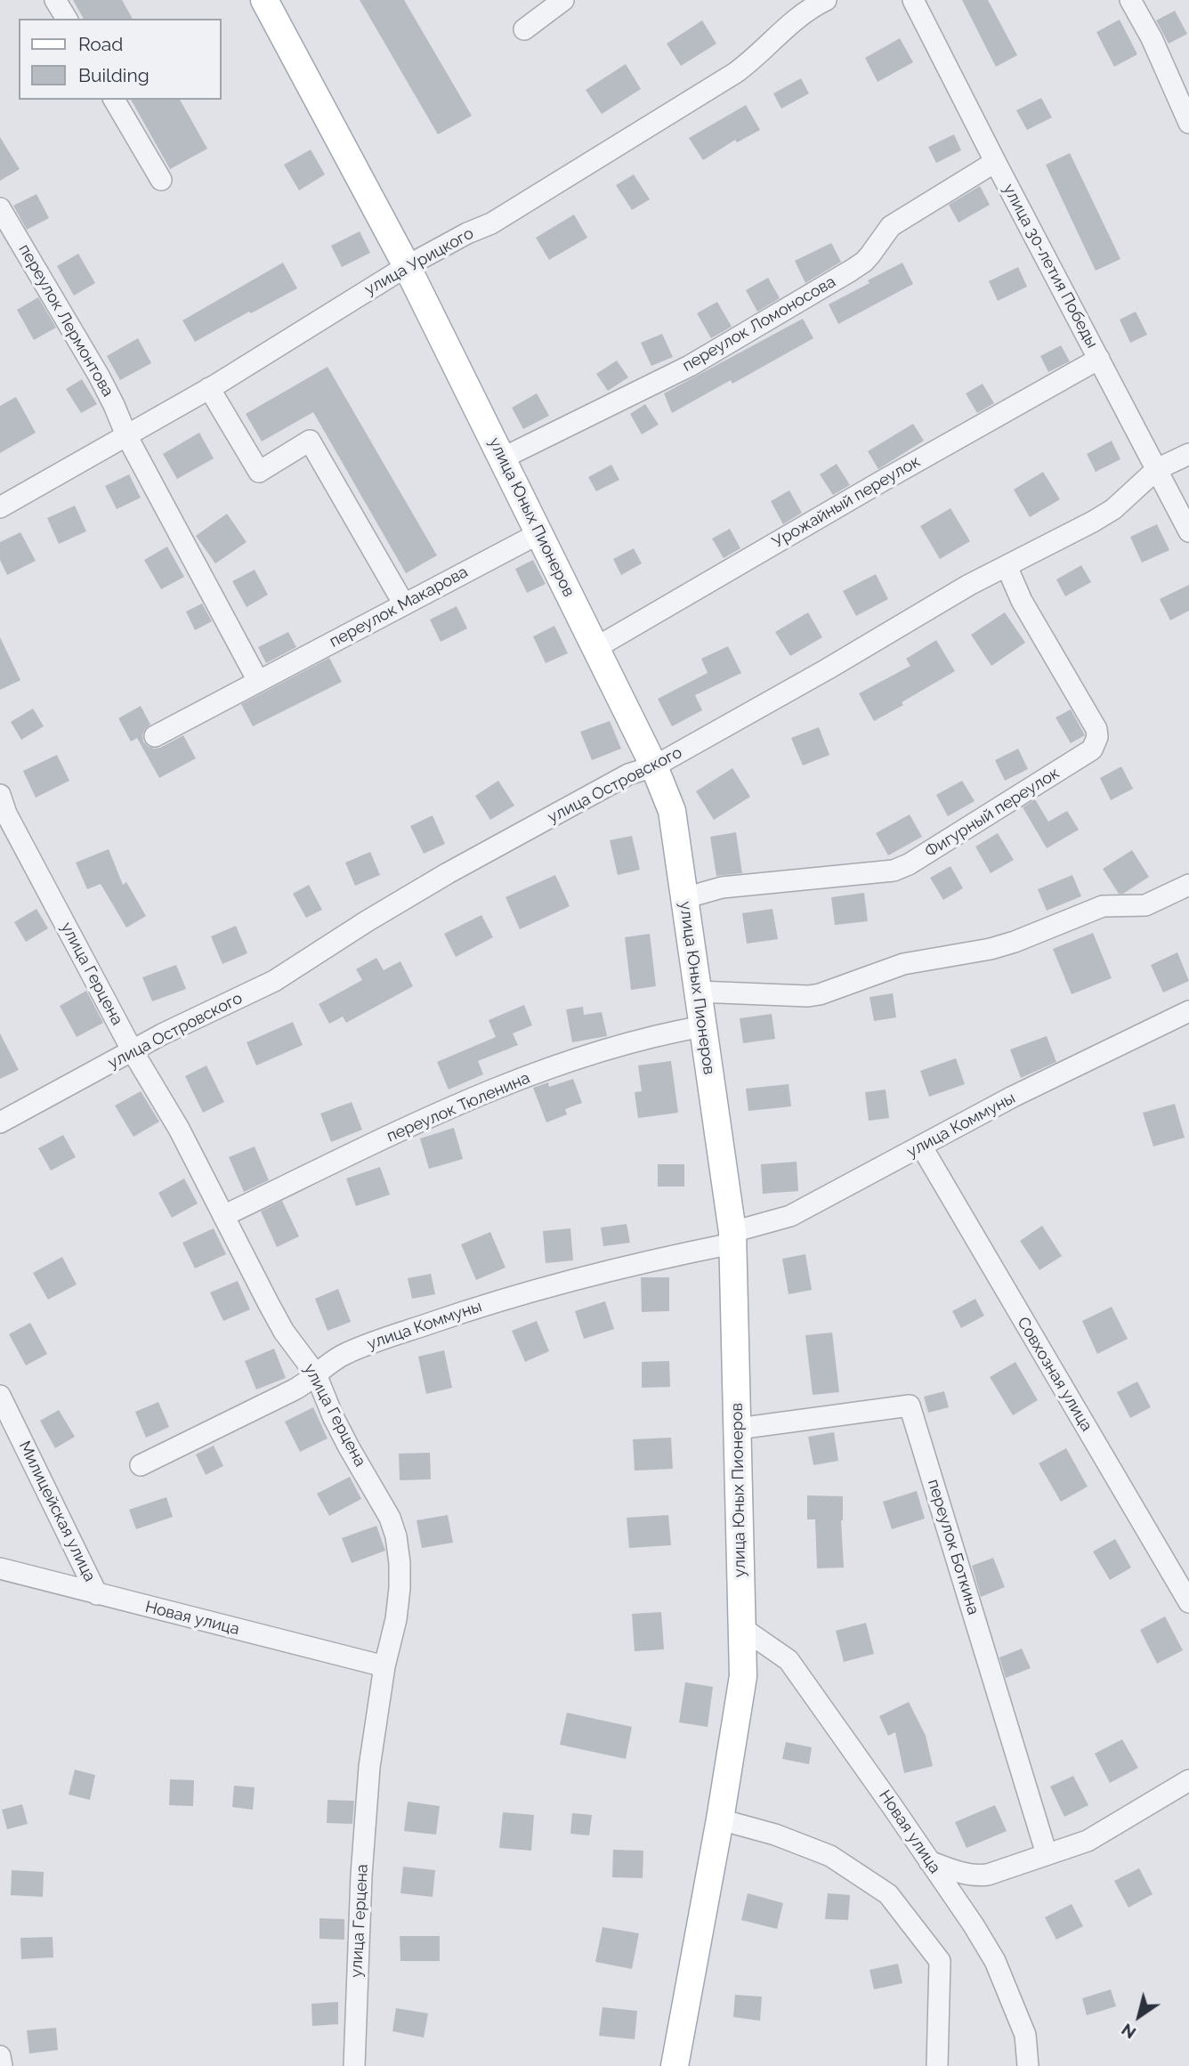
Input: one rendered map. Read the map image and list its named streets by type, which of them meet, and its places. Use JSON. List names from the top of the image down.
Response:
{
  "streets": {
    "main road": ["улица Юных Пионеров"],
    "street": [
      "улица Урицкого",
      "улица 30-летия Победы",
      "переулок Лермонтова",
      "переулок Ломоносова",
      "Урожайный переулок",
      "переулок Макарова",
      "улица Островского",
      "Фигурный переулок",
      "улица Герцена",
      "переулок Тюленина",
      "улица Коммуны",
      "Совхозная улица",
      "Милицейская улица",
      "переулок Боткина",
      "Новая улица"
    ]
  },
  "crossings": [
    ["улица Урицкого", "переулок Лермонтова"],
    ["улица Урицкого", "улица Юных Пионеров"],
    ["улица 30-летия Победы", "переулок Ломоносова"],
    ["улица 30-летия Победы", "Урожайный переулок"],
    ["улица 30-летия Победы", "улица Островского"],
    ["переулок Ломоносова", "улица Юных Пионеров"],
    ["Урожайный переулок", "улица Юных Пионеров"],
    ["улица Юных Пионеров", "переулок Макарова"],
    ["улица Юных Пионеров", "улица Островского"],
    ["улица Юных Пионеров", "Фигурный переулок"],
    ["улица Юных Пионеров", "переулок Тюленина"],
    ["улица Юных Пионеров", "улица Коммуны"],
    ["улица Юных Пионеров", "переулок Боткина"],
    ["улица Юных Пионеров", "Новая улица"],
    ["улица Островского", "Фигурный переулок"],
    ["улица Островского", "улица Герцена"],
    ["улица Герцена", "переулок Тюленина"],
    ["улица Герцена", "улица Коммуны"],
    ["улица Герцена", "Новая улица"],
    ["улица Коммуны", "Совхозная улица"],
    ["Милицейская улица", "Новая улица"]
  ],
  "legend": ["Road", "Building"],
  "north": "bottom left"
}
